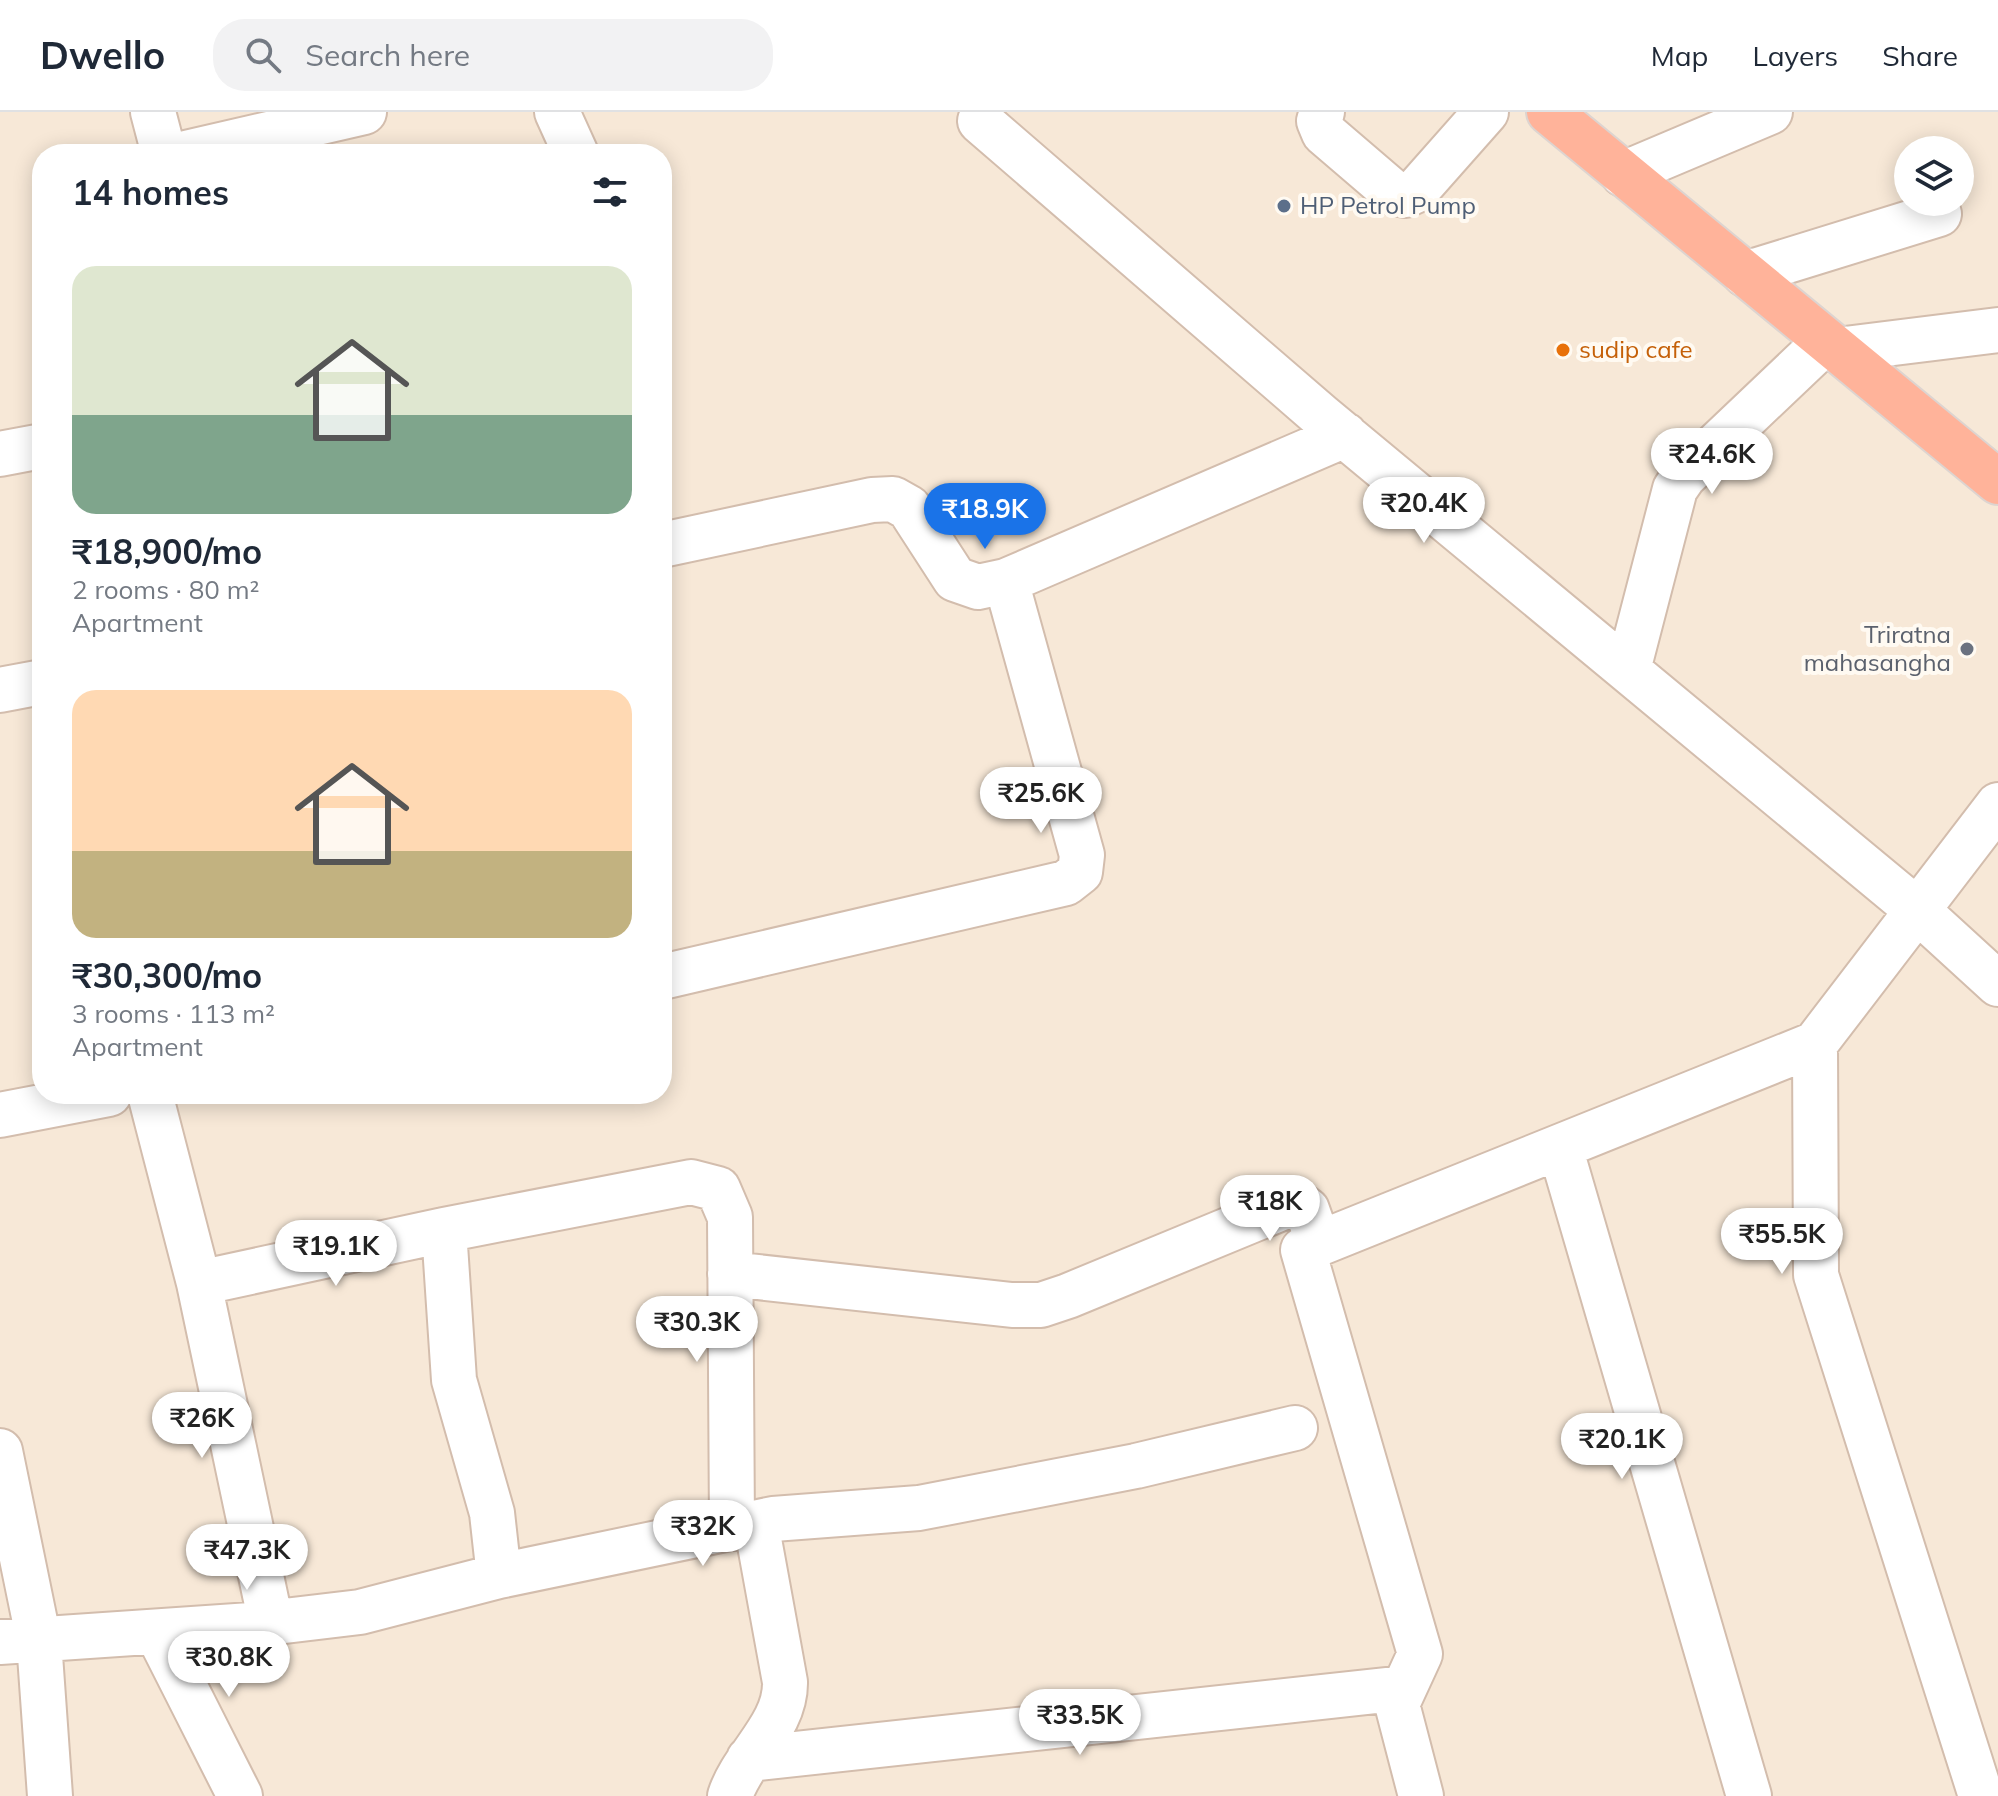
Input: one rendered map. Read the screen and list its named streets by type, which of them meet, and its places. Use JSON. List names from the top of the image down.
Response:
{
  "places": ["HP Petrol Pump", "sudip cafe", "Triratna mahasangha"],
  "page": {
    "header": "Dwello",
    "search": "Search here",
    "nav": ["Map", "Layers", "Share"],
    "heading": "14 homes",
    "list": [
      {
        "name": "₹18,900/mo",
        "note": "2 rooms · 80 m² · Apartment"
      },
      {
        "name": "₹30,300/mo",
        "note": "3 rooms · 113 m² · Apartment"
      }
    ],
    "price": [
      "₹24.6K",
      "₹20.4K",
      "₹18.9K",
      "₹25.6K",
      "₹18K",
      "₹55.5K",
      "₹19.1K",
      "₹30.3K",
      "₹26K",
      "₹20.1K",
      "₹32K",
      "₹47.3K",
      "₹30.8K",
      "₹33.5K"
    ]
  }
}
